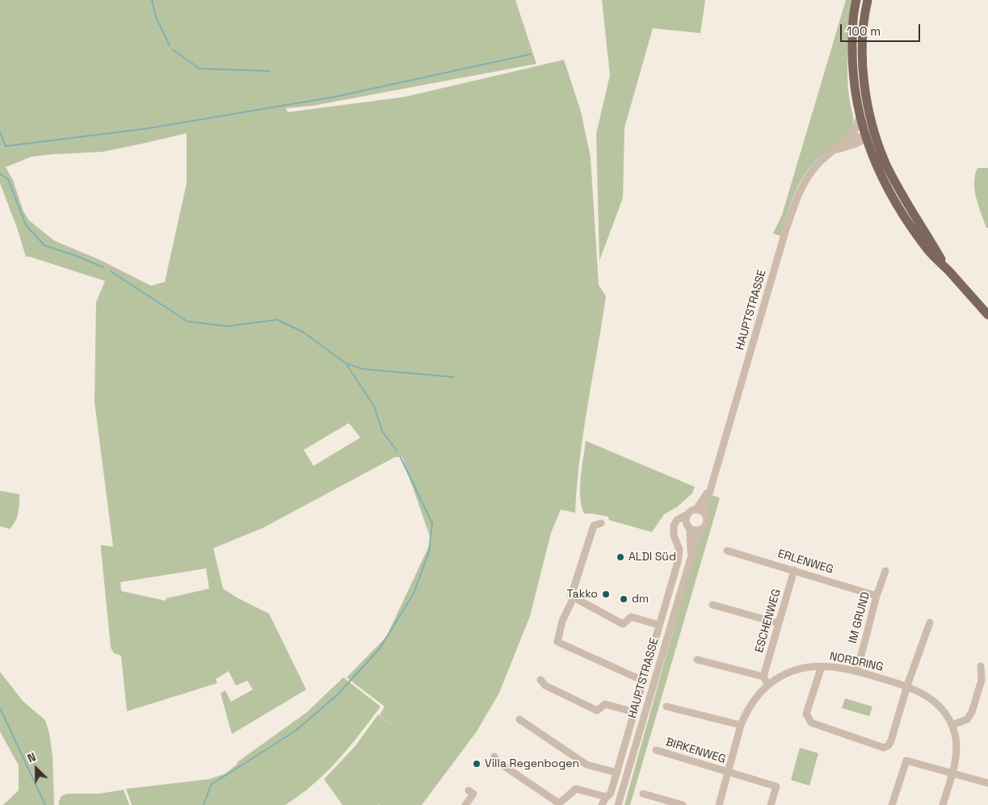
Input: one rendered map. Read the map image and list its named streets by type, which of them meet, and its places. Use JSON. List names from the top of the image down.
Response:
{
  "streets": {
    "street": [
      "HAUPTSTRASSE",
      "ERLENWEG",
      "IM GRUND",
      "ESCHENWEG",
      "NORDRING",
      "BIRKENWEG"
    ]
  },
  "crossings": [
    ["ERLENWEG", "IM GRUND"],
    ["ERLENWEG", "ESCHENWEG"],
    ["IM GRUND", "NORDRING"],
    ["NORDRING", "BIRKENWEG"]
  ],
  "places": [
    "ALDI Süd",
    "Takko",
    "dm",
    "Villa Regenbogen"
  ],
  "scale_bar": "100 m",
  "north": "top left"
}
